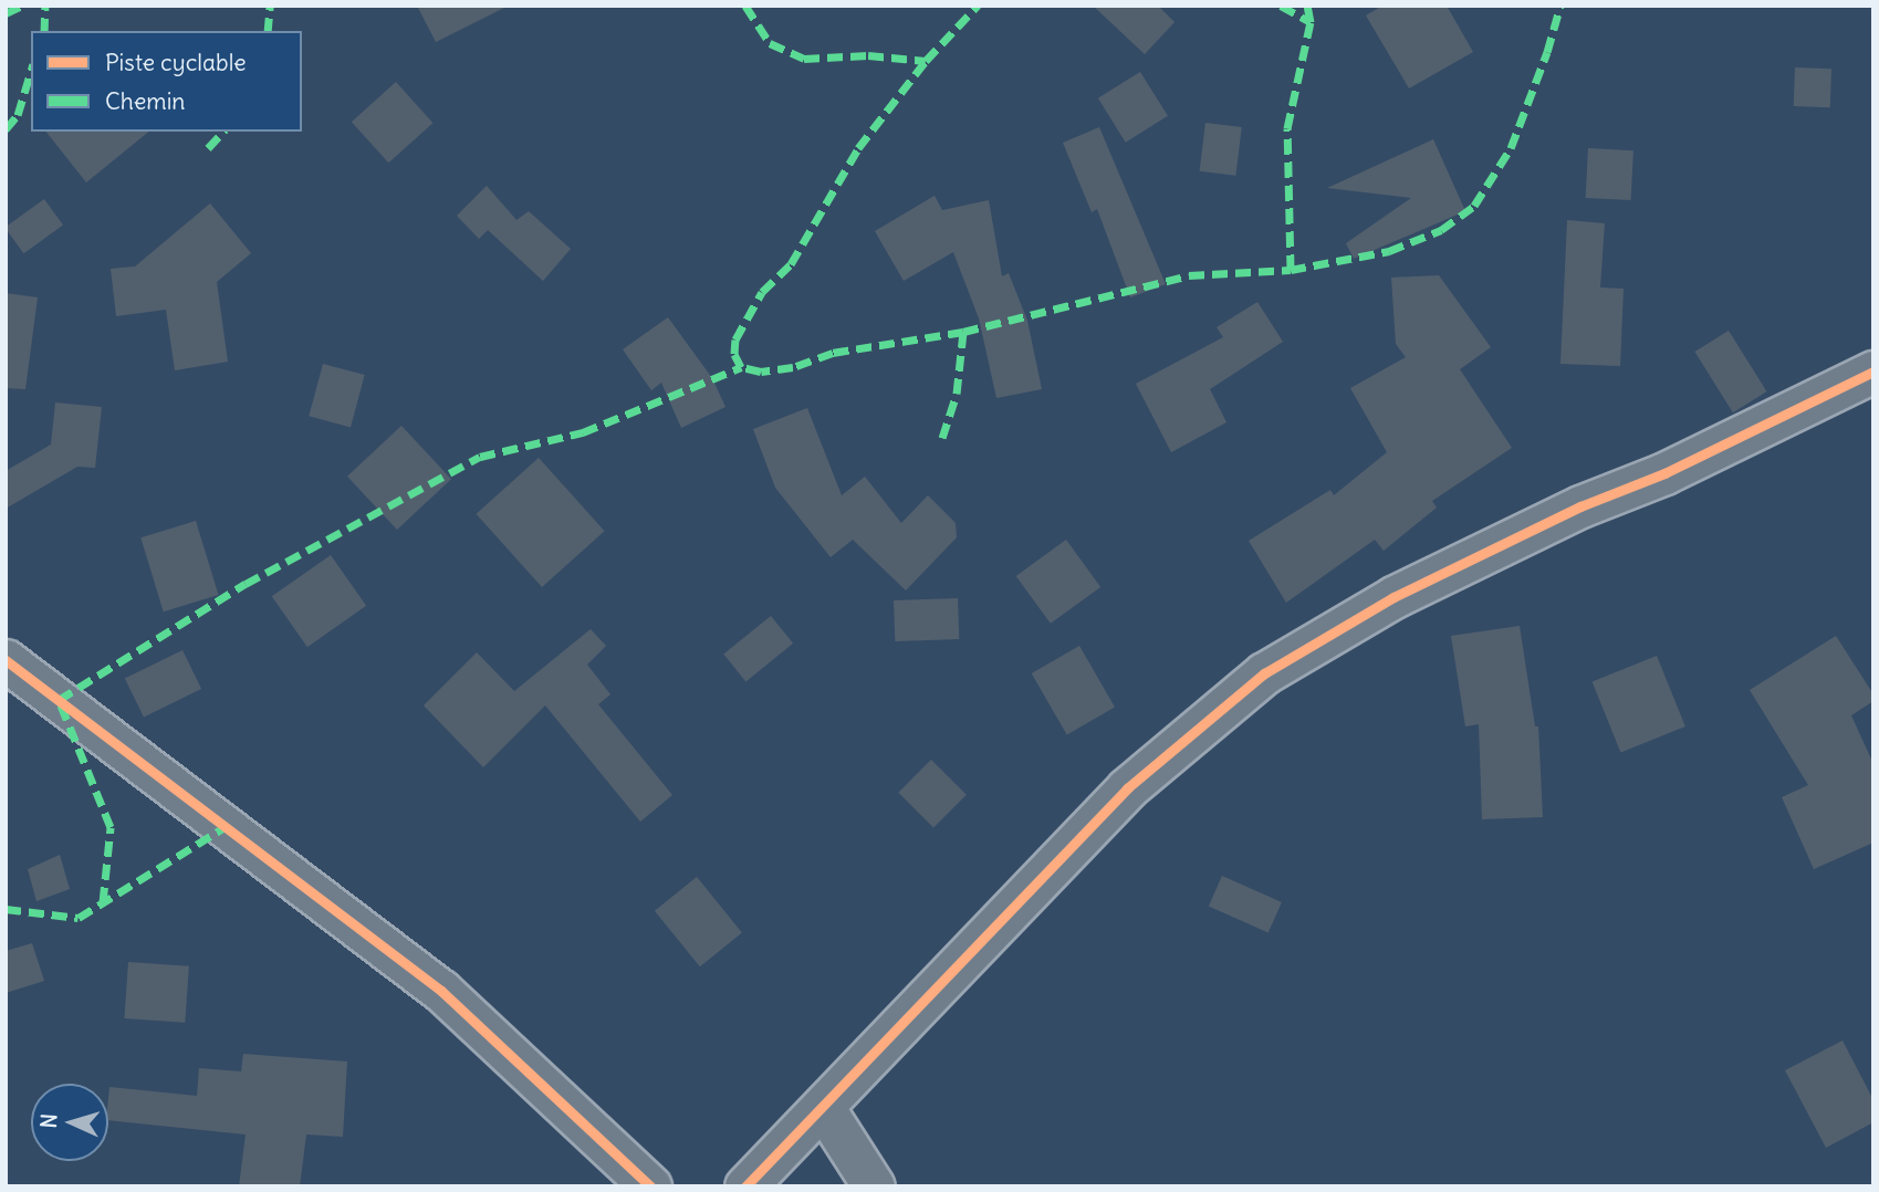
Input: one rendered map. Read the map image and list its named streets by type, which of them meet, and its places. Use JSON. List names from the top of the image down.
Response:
{
  "legend": ["Piste cyclable", "Chemin"],
  "north": "left"
}
